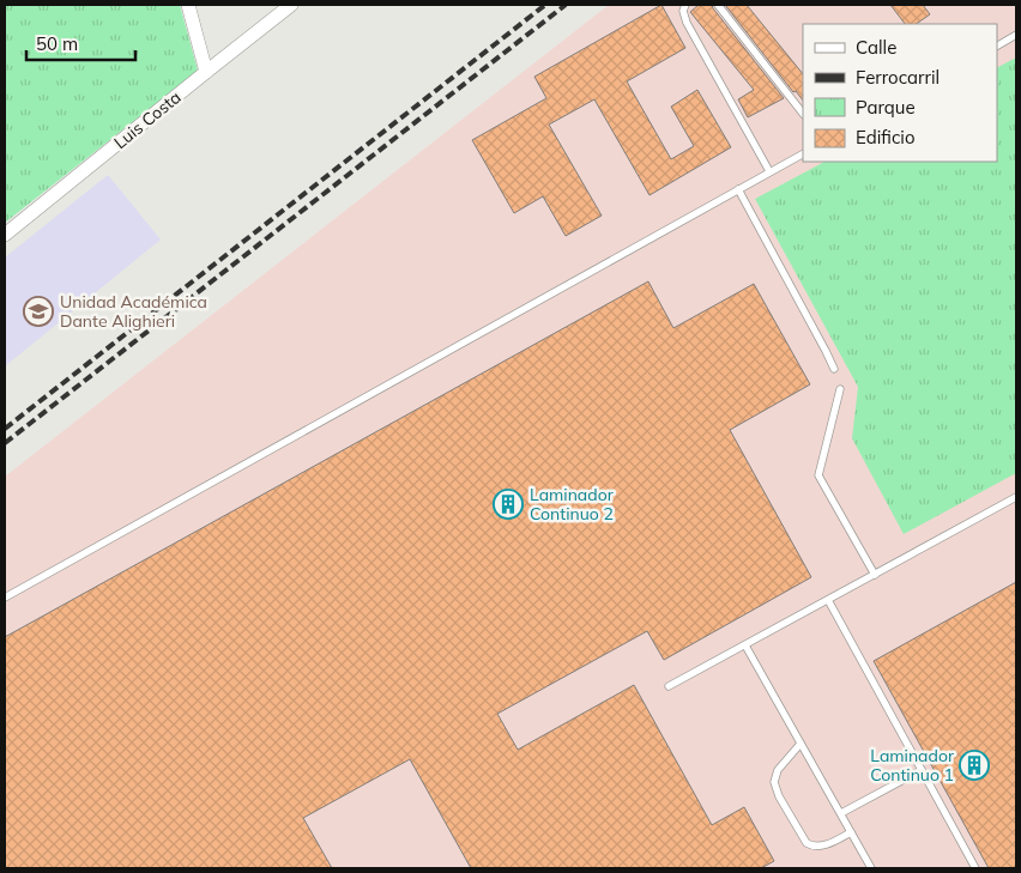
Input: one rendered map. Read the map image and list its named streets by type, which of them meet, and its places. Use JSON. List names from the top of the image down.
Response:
{
  "streets": {
    "street": ["Luis Costa"]
  },
  "places": {
    "school or university": ["Unidad Académica Dante Alighieri"],
    "building": ["Laminador Continuo 2", "Laminador Continuo 1"]
  },
  "legend": [
    "Calle",
    "Ferrocarril",
    "Parque",
    "Edificio"
  ],
  "scale_bar": "50 m"
}
